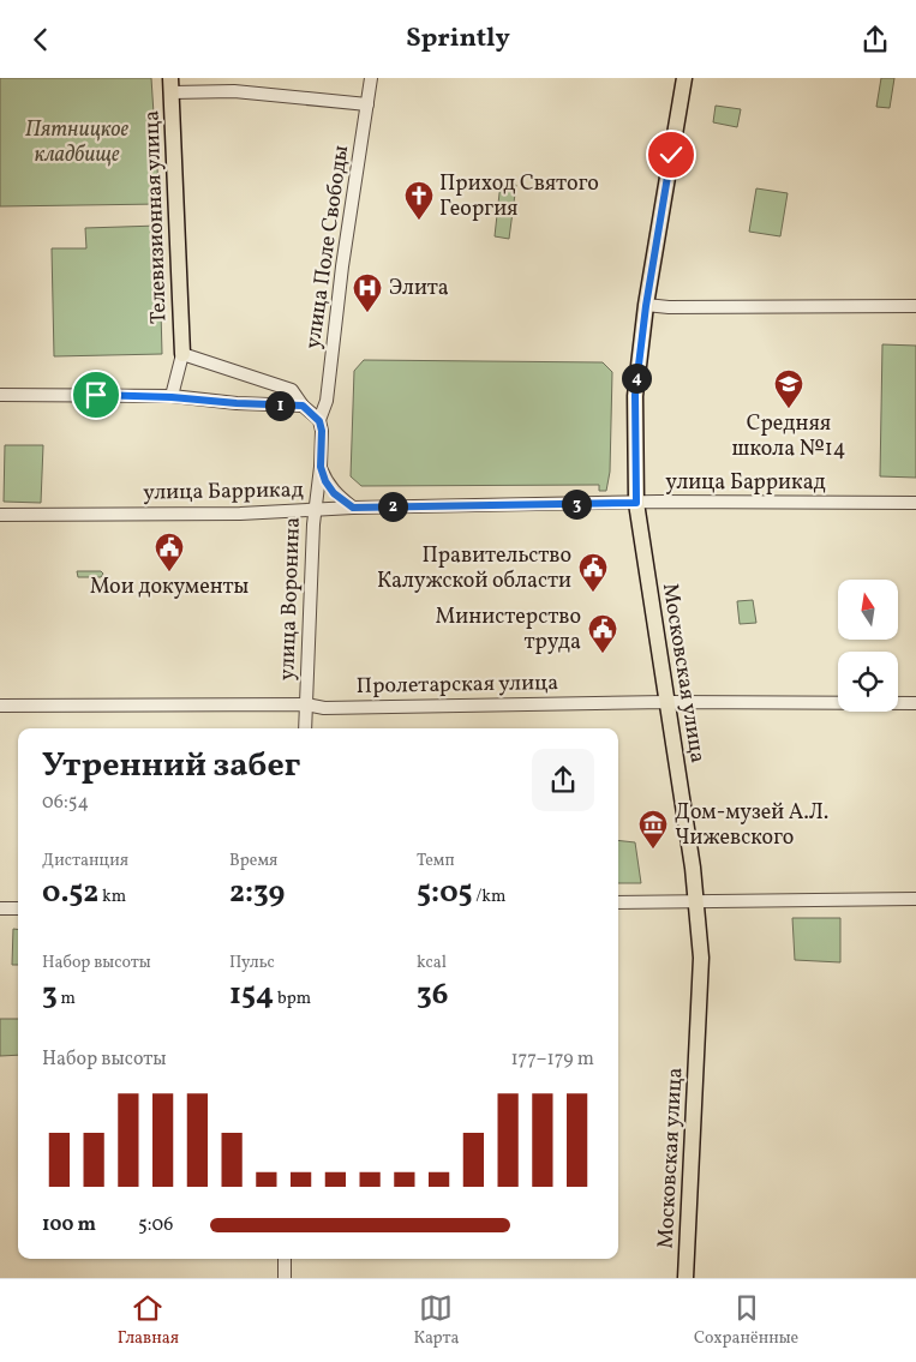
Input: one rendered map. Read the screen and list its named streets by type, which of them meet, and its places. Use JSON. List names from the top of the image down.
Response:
{
  "streets": {
    "main road": ["Телевизионная улица", "Московская улица"],
    "street": [
      "улица Поле Свободы",
      "улица Баррикад",
      "улица Воронина",
      "Пролетарская улица"
    ]
  },
  "crossings": [
    ["улица Поле Свободы", "улица Воронина"],
    ["улица Баррикад", "улица Воронина"],
    ["улица Баррикад", "Московская улица"],
    ["улица Воронина", "Пролетарская улица"],
    ["Московская улица", "Пролетарская улица"]
  ],
  "parks": ["Пятницкое кладбище"],
  "places": {
    "church": ["Приход Святого Георгия"],
    "hospital": ["Элита"],
    "school or university": ["Средняя школа №14"],
    "public building": ["Мои документы", "Правительство Калужской области", "Министерство труда"],
    "museum": ["Дом-музей А.Л. Чижевского"]
  },
  "north": "top",
  "page": {
    "header": "Sprintly",
    "pins": [
      "4",
      "1",
      "3",
      "2"
    ],
    "heading": ["Утренний забег", "06:54"],
    "stats": [
      ["Дистанция", "0.52 km"],
      ["Время", "2:39"],
      ["Темп", "5:05 /km"],
      ["Набор высоты", "3 m"],
      ["Пульс", "154 bpm"],
      ["kcal", "36"]
    ],
    "chart": ["Набор высоты", "177–179 m"],
    "list": [
      {
        "name": "100 m",
        "note": "5:06"
      }
    ],
    "tabs": ["Главная", "Карта", "Сохранённые"]
  }
}
